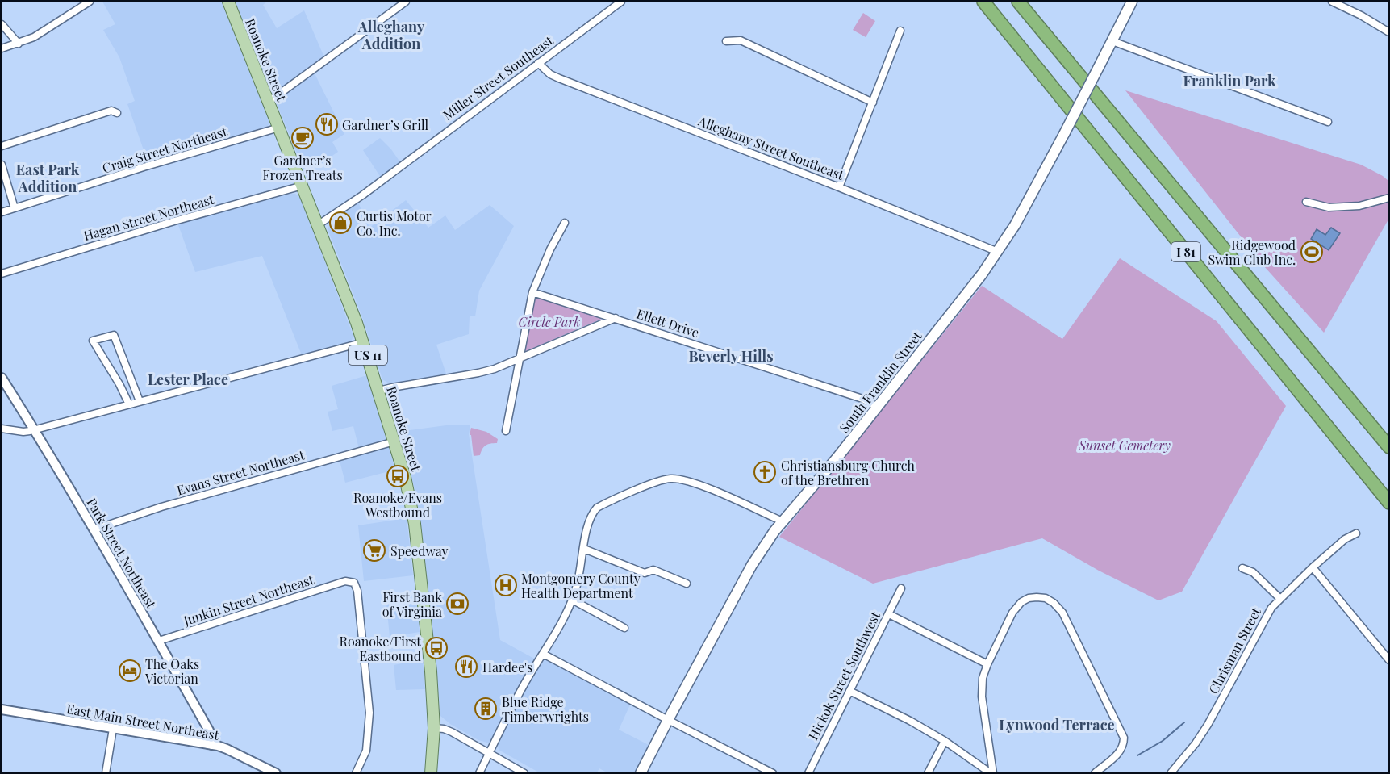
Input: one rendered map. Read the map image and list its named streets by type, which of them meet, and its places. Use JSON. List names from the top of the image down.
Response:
{
  "streets": {
    "highway": ["I 81"],
    "main road": ["Roanoke Street", "US 11", "South Franklin Street"],
    "street": [
      "Miller Street Southeast",
      "Alleghany Street Southeast",
      "Craig Street Northeast",
      "Hagan Street Northeast",
      "Ellett Drive",
      "Evans Street Northeast",
      "Park Street Northeast",
      "Junkin Street Northeast",
      "Chrisman Street",
      "Hickok Street Southwest",
      "East Main Street Northeast"
    ]
  },
  "crossings": [
    ["Roanoke Street", "Miller Street Southeast"],
    ["Roanoke Street", "Craig Street Northeast"],
    ["Roanoke Street", "Hagan Street Northeast"],
    ["Roanoke Street", "Evans Street Northeast"],
    ["Miller Street Southeast", "Alleghany Street Southeast"],
    ["Alleghany Street Southeast", "South Franklin Street"],
    ["Ellett Drive", "South Franklin Street"],
    ["Evans Street Northeast", "Park Street Northeast"],
    ["Park Street Northeast", "Junkin Street Northeast"],
    ["Park Street Northeast", "East Main Street Northeast"]
  ],
  "districts": [
    "Alleghany Addition",
    "Franklin Park",
    "East Park Addition",
    "Beverly Hills",
    "Lester Place",
    "Lynwood Terrace"
  ],
  "parks": ["Circle Park", "Sunset Cemetery"],
  "places": {
    "restaurant": ["Gardner’s Grill", "Hardee's"],
    "cafe": ["Gardner’s Frozen Treats"],
    "shop": ["Curtis Motor Co. Inc."],
    "sports": ["Ridgewood Swim Club Inc."],
    "church": ["Christiansburg Church of the Brethren"],
    "bus stop": ["Roanoke/Evans Westbound", "Roanoke/First Eastbound"],
    "supermarket": ["Speedway"],
    "hospital": ["Montgomery County Health Department"],
    "bank": ["First Bank of Virginia"],
    "hotel": ["The Oaks Victorian"],
    "building": ["Blue Ridge Timberwrights"]
  }
}
